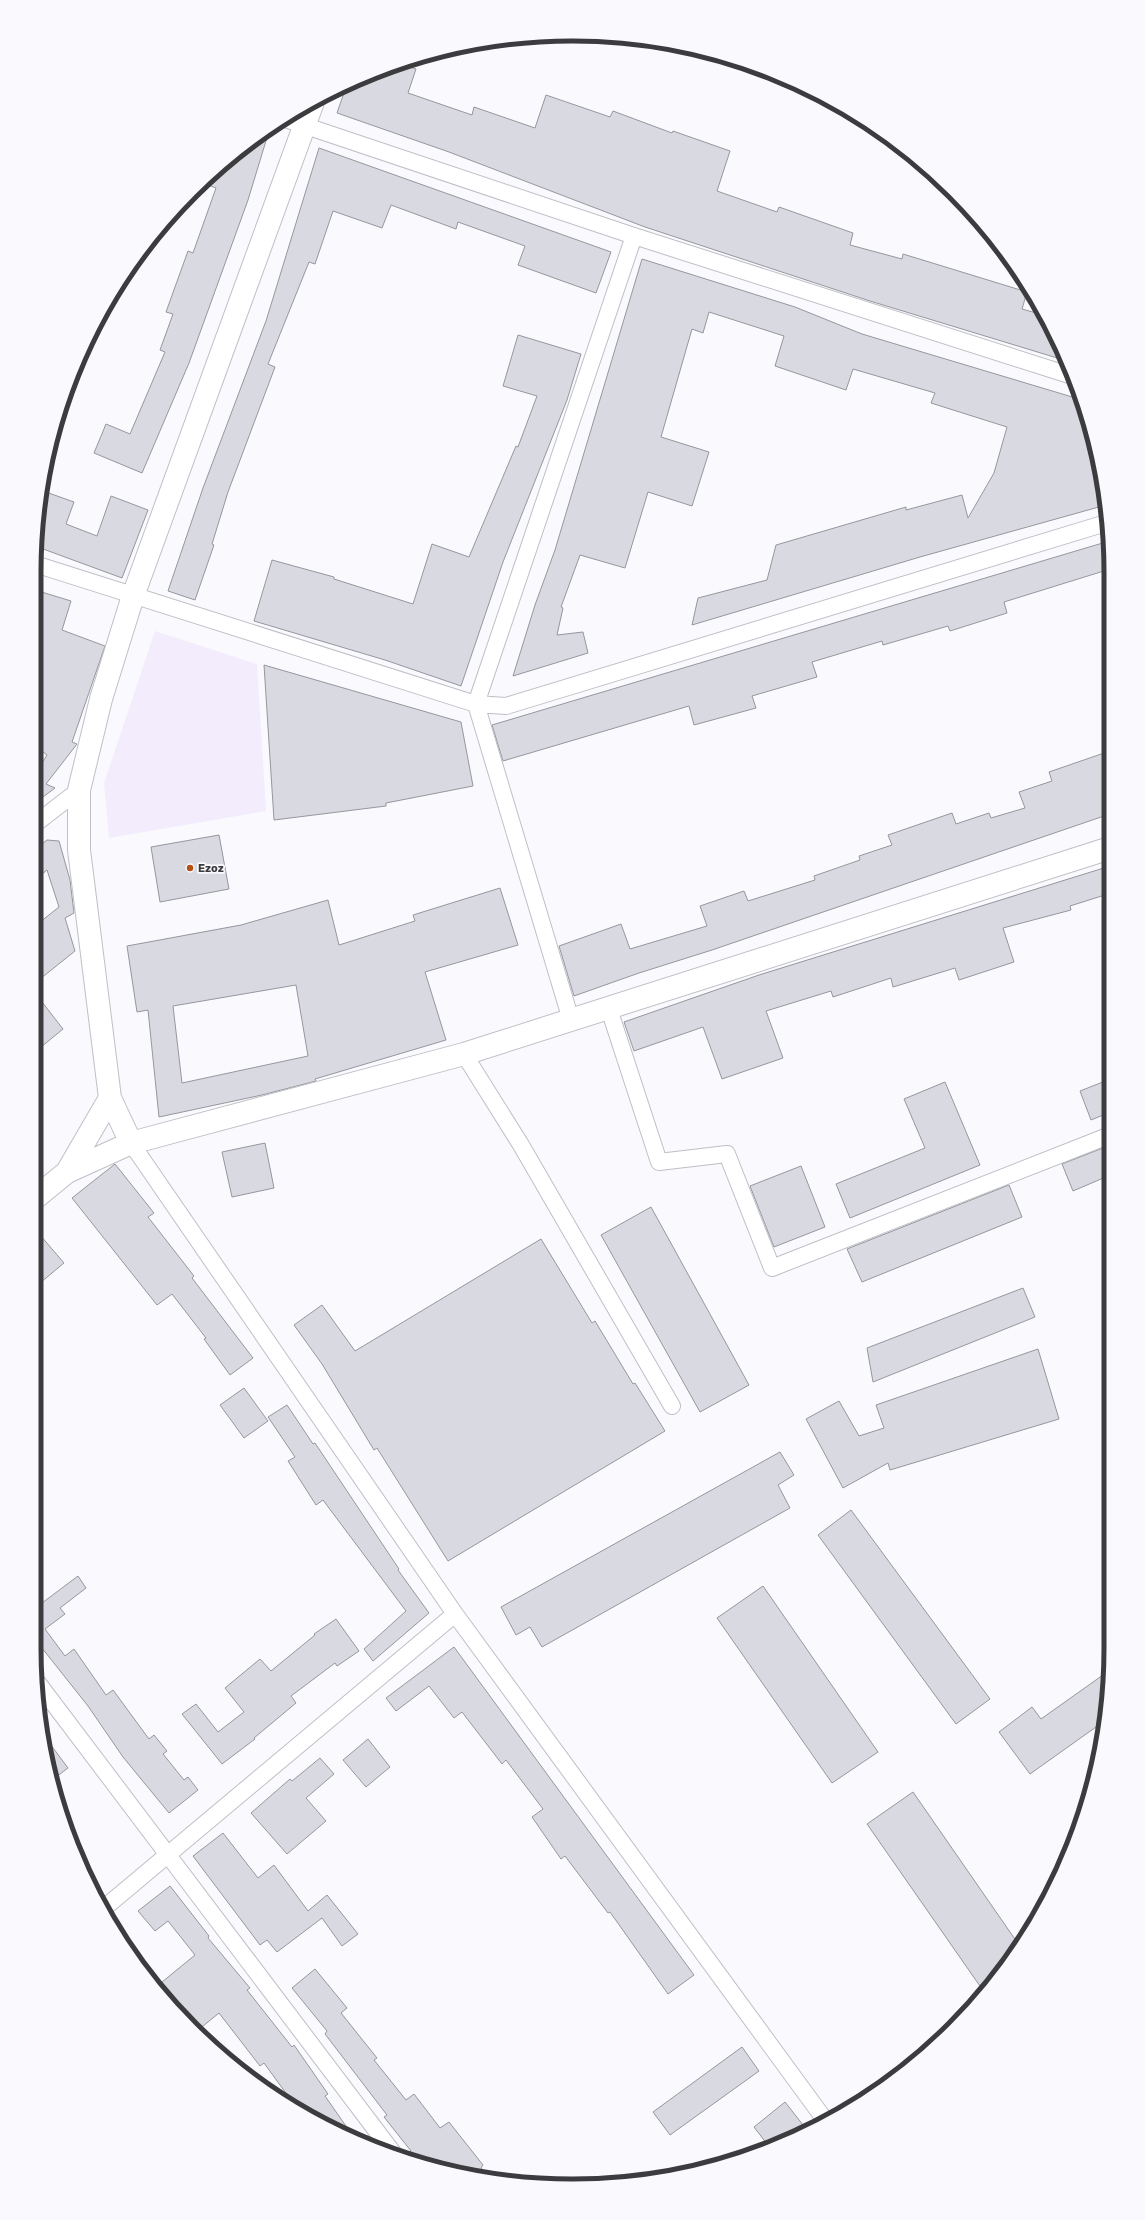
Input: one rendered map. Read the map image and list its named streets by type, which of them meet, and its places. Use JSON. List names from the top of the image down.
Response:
{
  "places": ["Ezoz"]
}
